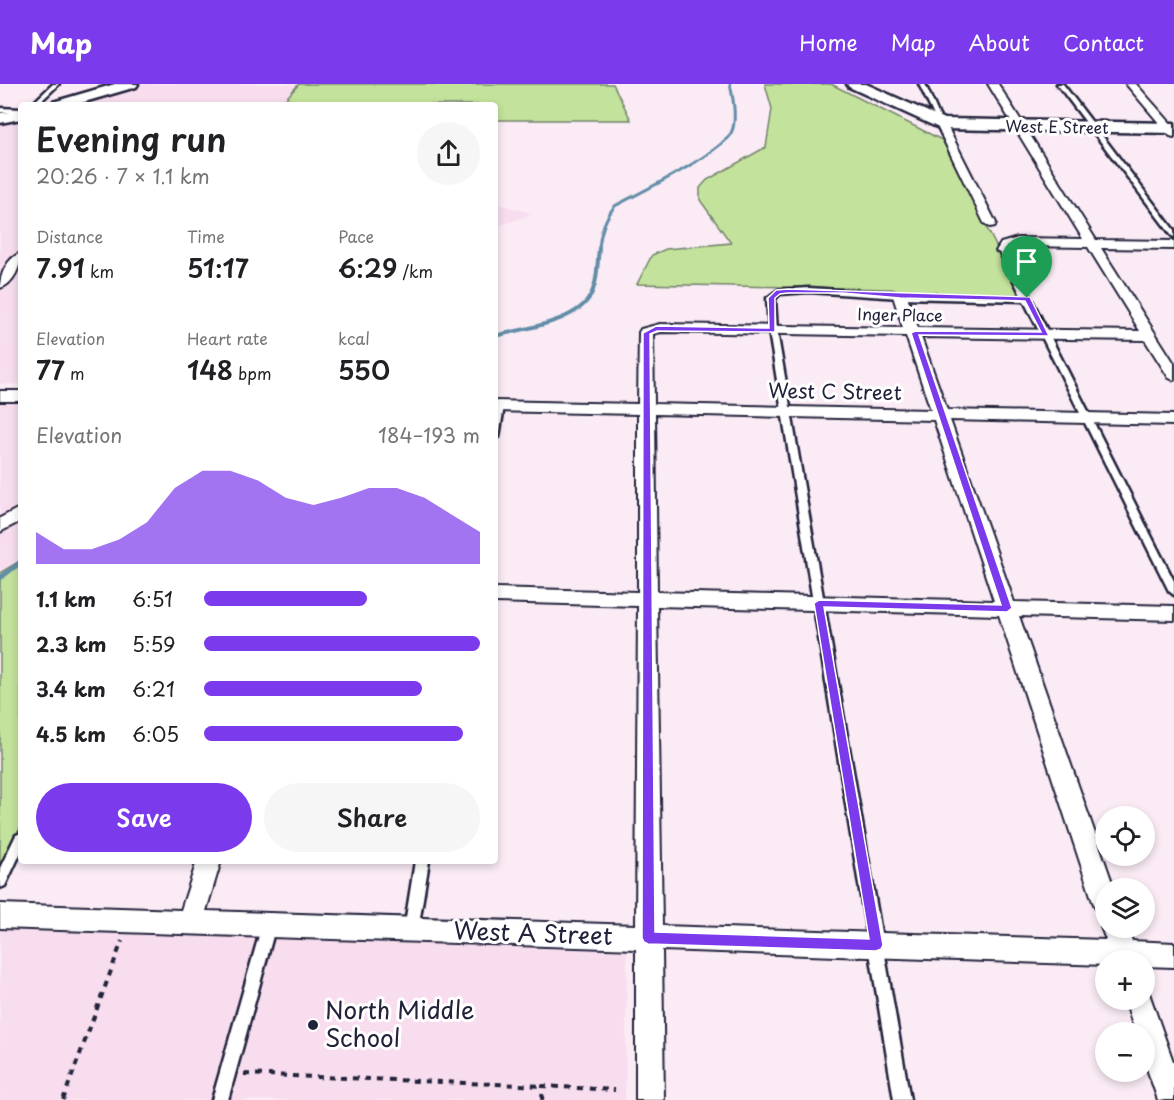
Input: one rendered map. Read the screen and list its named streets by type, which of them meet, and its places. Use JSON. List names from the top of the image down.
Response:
{
  "streets": {
    "street": [
      "West E Street",
      "Inger Place",
      "West C Street",
      "West A Street"
    ]
  },
  "crossings": [
    ["Inger Place", "West C Street"]
  ],
  "places": ["North Middle School"],
  "page": {
    "header": "Map",
    "nav": [
      "Home",
      "Map",
      "About",
      "Contact"
    ],
    "heading": ["Evening run", "20:26 · 7 × 1.1 km"],
    "stats": [
      ["Distance", "7.91 km"],
      ["Time", "51:17"],
      ["Pace", "6:29 /km"],
      ["Elevation", "77 m"],
      ["Heart rate", "148 bpm"],
      ["kcal", "550"]
    ],
    "chart": ["Elevation", "184–193 m"],
    "list": [
      {
        "name": "1.1 km",
        "note": "6:51"
      },
      {
        "name": "2.3 km",
        "note": "5:59"
      },
      {
        "name": "3.4 km",
        "note": "6:21"
      },
      {
        "name": "4.5 km",
        "note": "6:05"
      }
    ],
    "buttons": ["Save", "Share"],
    "map_buttons": ["+", "−"]
  }
}
